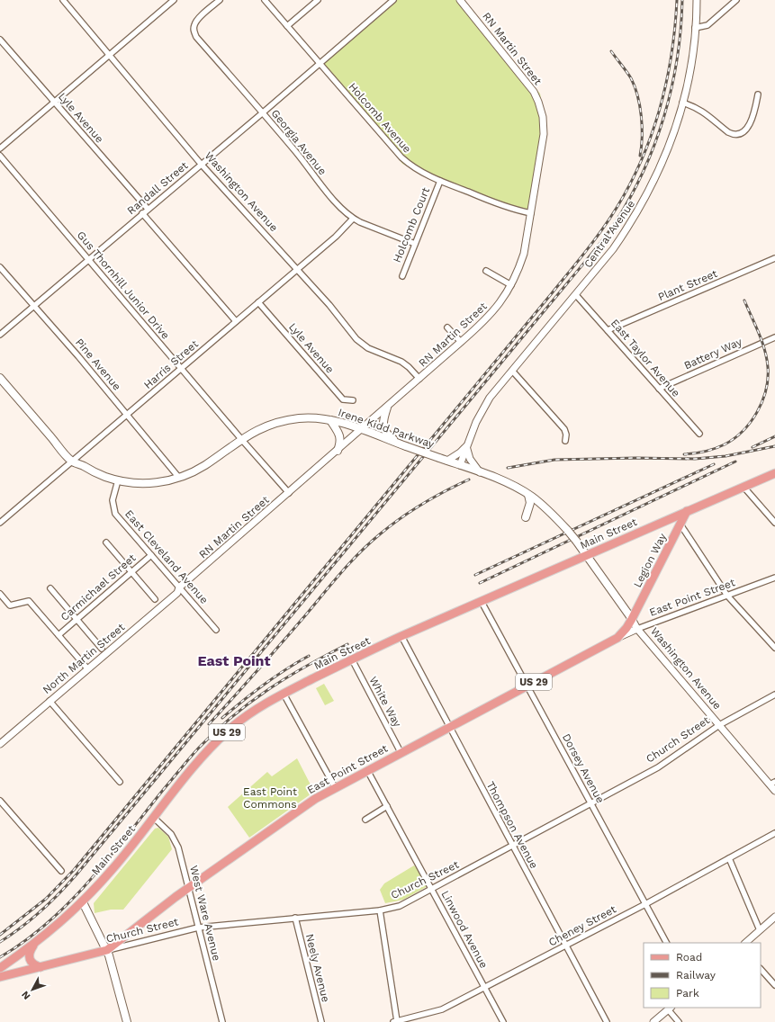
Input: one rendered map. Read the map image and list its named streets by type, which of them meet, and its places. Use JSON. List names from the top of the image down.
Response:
{
  "streets": {
    "main road": [
      "Washington Avenue",
      "Irene Kidd Parkway",
      "Main Street",
      "Legion Way",
      "East Point Street",
      "US 29",
      "Church Street"
    ],
    "street": [
      "RN Martin Street",
      "Lyle Avenue",
      "Holcomb Avenue",
      "Georgia Avenue",
      "Randall Street",
      "Holcomb Court",
      "Central Avenue",
      "Gus Thornhill Junior Drive",
      "Plant Street",
      "Battery Way",
      "East Taylor Avenue",
      "Pine Avenue",
      "Harris Street",
      "East Cleveland Avenue",
      "Carmichael Street",
      "North Martin Street",
      "White Way",
      "Dorsey Avenue",
      "Thompson Avenue",
      "West Ware Avenue",
      "Cheney Street",
      "Linwood Avenue",
      "Neely Avenue"
    ]
  },
  "crossings": [
    ["RN Martin Street", "Holcomb Avenue"],
    ["RN Martin Street", "Washington Avenue"],
    ["RN Martin Street", "Gus Thornhill Junior Drive"],
    ["RN Martin Street", "Irene Kidd Parkway"],
    ["RN Martin Street", "East Cleveland Avenue"],
    ["RN Martin Street", "North Martin Street"],
    ["Lyle Avenue", "Randall Street"],
    ["Lyle Avenue", "Harris Street"],
    ["Holcomb Avenue", "Randall Street"],
    ["Holcomb Avenue", "Holcomb Court"],
    ["Georgia Avenue", "Randall Street"],
    ["Georgia Avenue", "Holcomb Court"],
    ["Georgia Avenue", "Harris Street"],
    ["Randall Street", "Washington Avenue"],
    ["Randall Street", "Gus Thornhill Junior Drive"],
    ["Randall Street", "Pine Avenue"],
    ["Washington Avenue", "Harris Street"],
    ["Washington Avenue", "Irene Kidd Parkway"],
    ["Washington Avenue", "Main Street"],
    ["Washington Avenue", "Legion Way"],
    ["Washington Avenue", "East Point Street"],
    ["Washington Avenue", "Church Street"],
    ["Central Avenue", "East Taylor Avenue"],
    ["Central Avenue", "Irene Kidd Parkway"],
    ["Gus Thornhill Junior Drive", "Harris Street"],
    ["Gus Thornhill Junior Drive", "Irene Kidd Parkway"],
    ["Plant Street", "East Taylor Avenue"],
    ["Battery Way", "East Taylor Avenue"],
    ["Pine Avenue", "Harris Street"],
    ["Pine Avenue", "Irene Kidd Parkway"],
    ["Irene Kidd Parkway", "Main Street"],
    ["Irene Kidd Parkway", "East Cleveland Avenue"],
    ["Main Street", "Legion Way"],
    ["Main Street", "White Way"],
    ["Main Street", "Dorsey Avenue"],
    ["Main Street", "Thompson Avenue"],
    ["Main Street", "West Ware Avenue"],
    ["East Cleveland Avenue", "Carmichael Street"],
    ["East Cleveland Avenue", "North Martin Street"],
    ["Legion Way", "East Point Street"],
    ["East Point Street", "White Way"],
    ["East Point Street", "Church Street"],
    ["East Point Street", "Dorsey Avenue"],
    ["East Point Street", "Thompson Avenue"],
    ["East Point Street", "West Ware Avenue"],
    ["East Point Street", "Linwood Avenue"],
    ["Church Street", "Dorsey Avenue"],
    ["Church Street", "Thompson Avenue"],
    ["Church Street", "West Ware Avenue"],
    ["Church Street", "Linwood Avenue"],
    ["Church Street", "Neely Avenue"],
    ["Dorsey Avenue", "Cheney Street"],
    ["Thompson Avenue", "Cheney Street"],
    ["Cheney Street", "Linwood Avenue"]
  ],
  "districts": ["East Point"],
  "parks": ["East Point Commons"],
  "legend": ["Road", "Railway", "Park"],
  "north": "bottom left"
}
